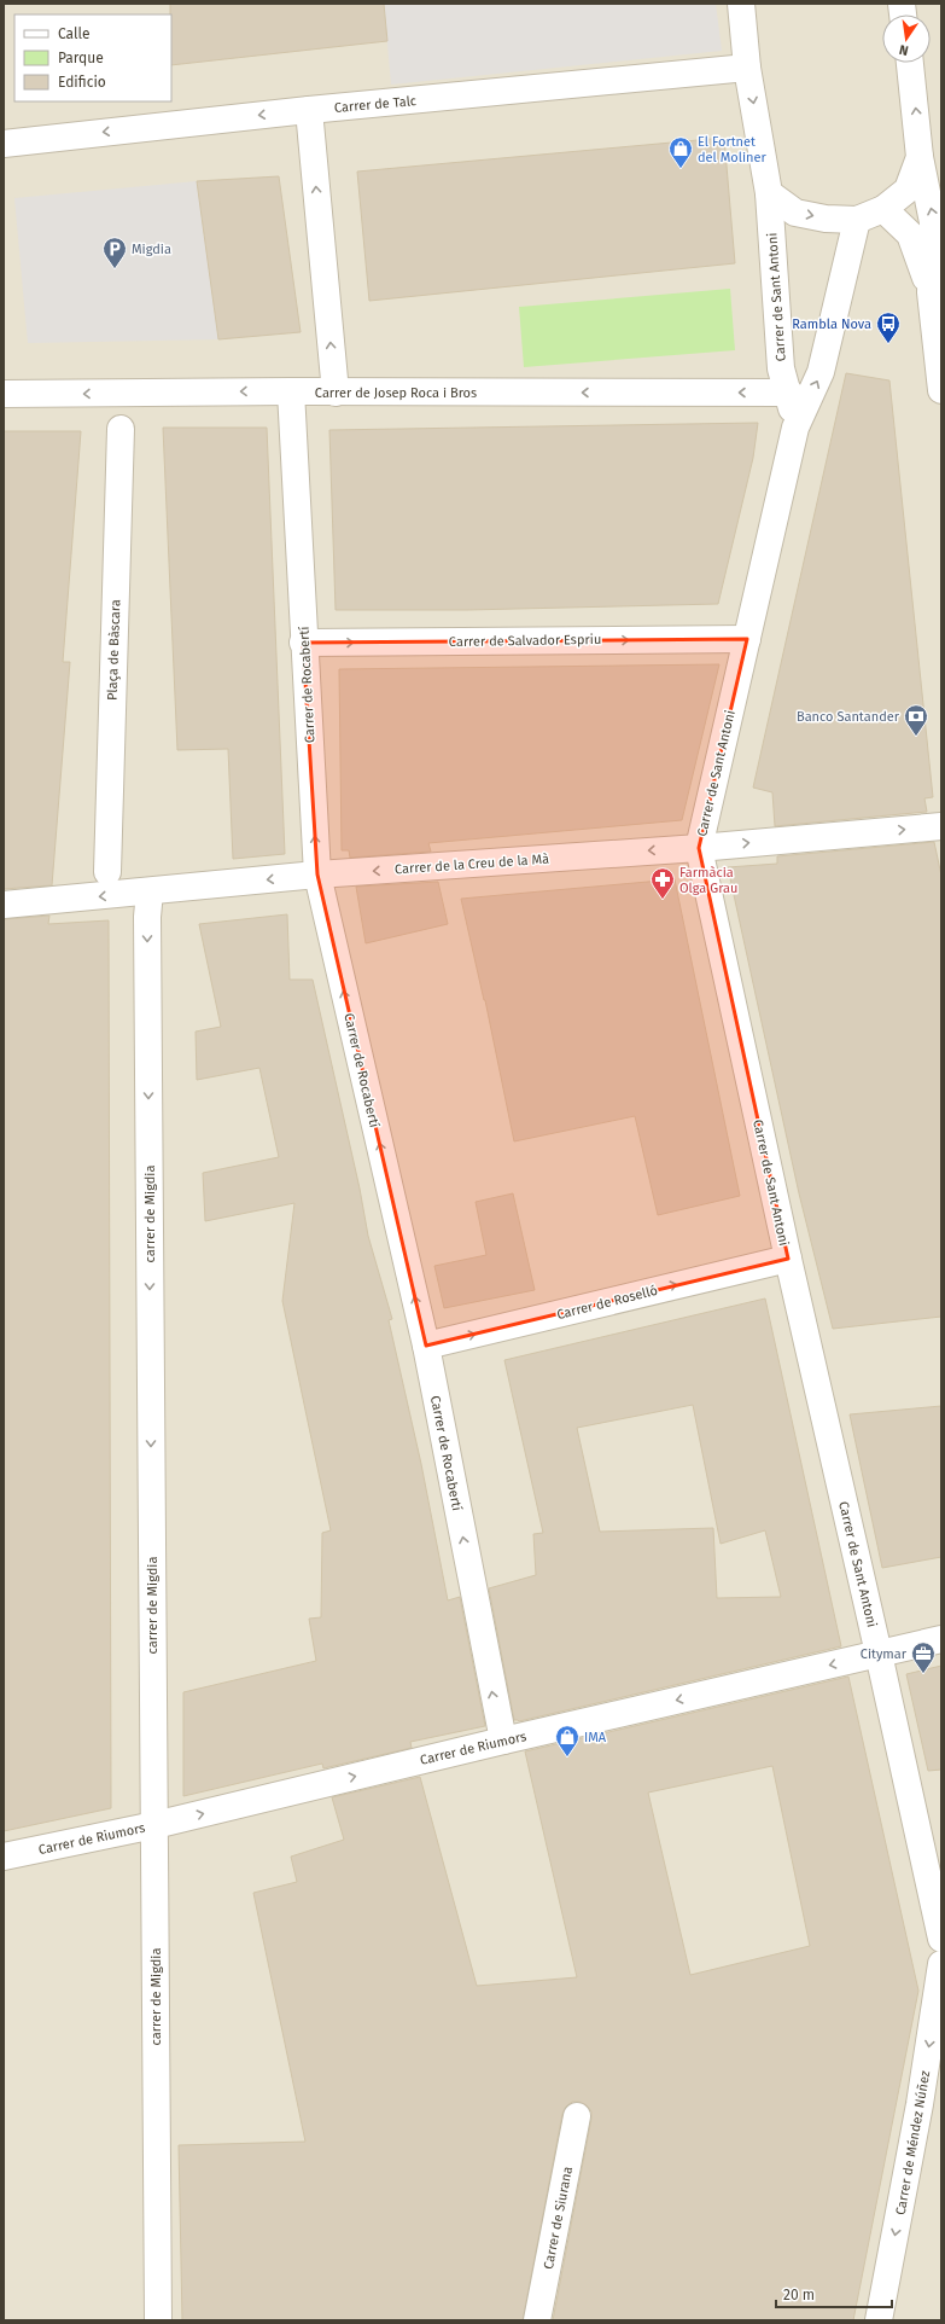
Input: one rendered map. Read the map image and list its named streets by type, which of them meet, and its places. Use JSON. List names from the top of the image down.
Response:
{
  "streets": {
    "street": [
      "Carrer de Talc",
      "Carrer de Sant Antoni",
      "Carrer de Josep Roca i Bros",
      "Carrer de Salvador Espriu",
      "Plaça de Bàscara",
      "Carrer de Rocabertí",
      "Carrer de la Creu de la Mà",
      "carrer de Migdia",
      "Carrer de Roselló",
      "Carrer de Riumors",
      "Carrer de Méndez Núñez",
      "Carrer de Siurana"
    ]
  },
  "crossings": [
    ["Carrer de Sant Antoni", "Carrer de Josep Roca i Bros"],
    ["Carrer de Sant Antoni", "Carrer de Salvador Espriu"],
    ["Carrer de Sant Antoni", "Carrer de la Creu de la Mà"],
    ["Carrer de Sant Antoni", "Carrer de Roselló"],
    ["Carrer de Sant Antoni", "Carrer de Riumors"],
    ["Carrer de Josep Roca i Bros", "Carrer de Rocabertí"],
    ["Carrer de Salvador Espriu", "Carrer de Rocabertí"],
    ["Carrer de Rocabertí", "Carrer de la Creu de la Mà"],
    ["Carrer de Rocabertí", "Carrer de Roselló"],
    ["Carrer de Rocabertí", "Carrer de Riumors"],
    ["Carrer de la Creu de la Mà", "carrer de Migdia"],
    ["carrer de Migdia", "Carrer de Riumors"]
  ],
  "one_way": [
    "Carrer de Talc",
    "Carrer de Josep Roca i Bros",
    "Carrer de Salvador Espriu",
    "Carrer de Rocabertí",
    "carrer de Migdia",
    "Carrer de Roselló",
    "Carrer de Méndez Núñez"
  ],
  "places": {
    "shop": ["El Fortnet del Moliner", "IMA"],
    "parking": ["Migdia"],
    "bus stop": ["Rambla Nova"],
    "bank": ["Banco Santander"],
    "pharmacy": ["Farmàcia Olga Grau"],
    "office": ["Citymar"]
  },
  "legend": ["Calle", "Parque", "Edificio"],
  "scale_bar": "20 m",
  "north": "bottom"
}
